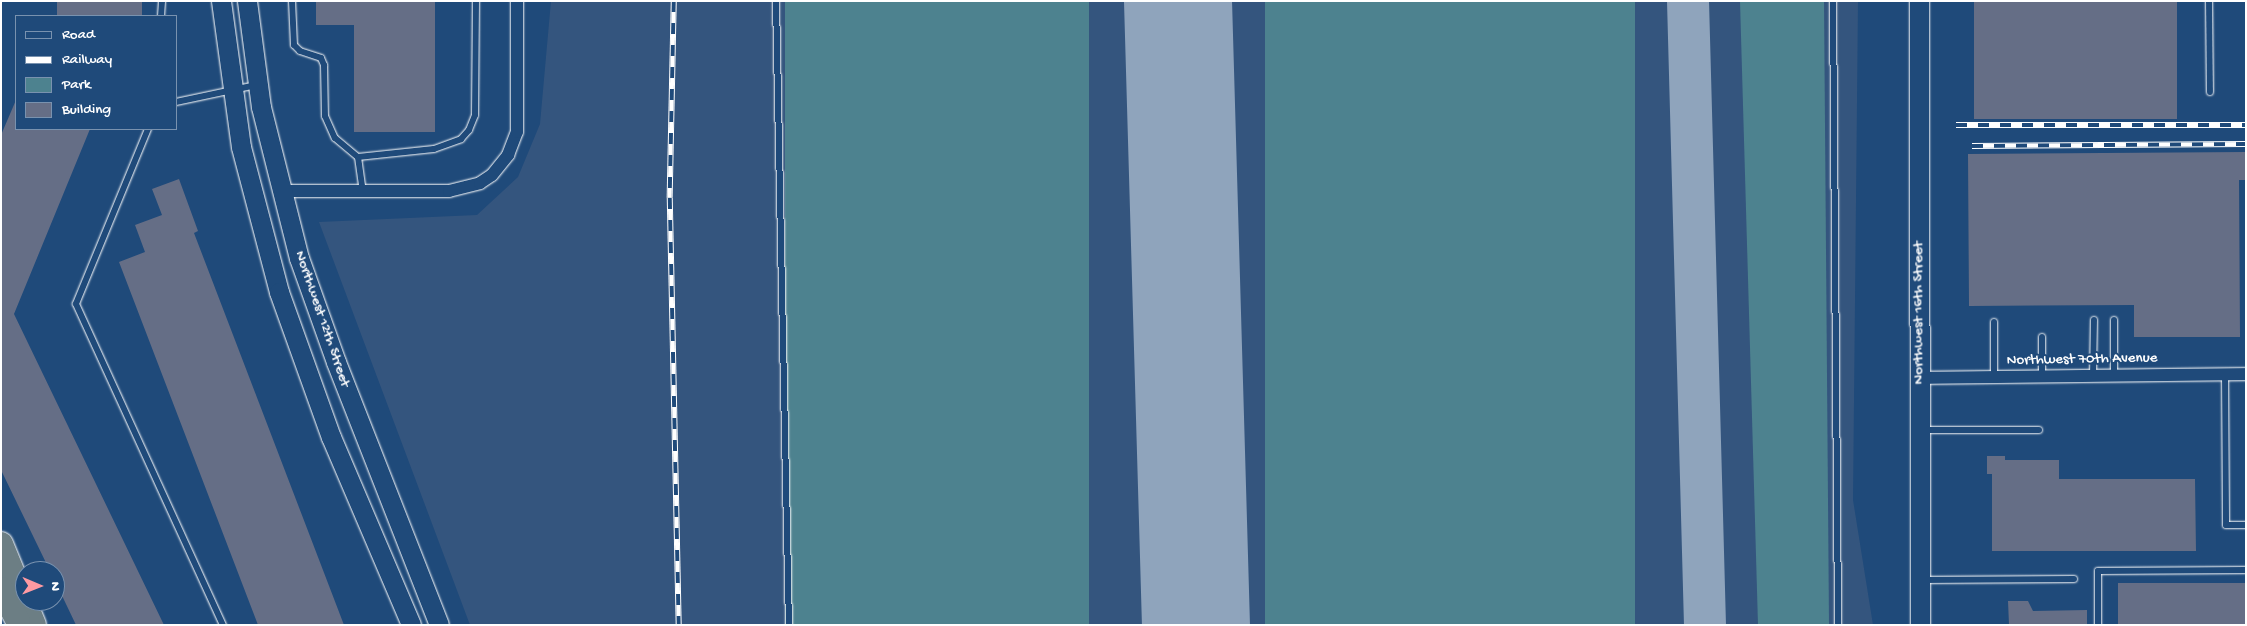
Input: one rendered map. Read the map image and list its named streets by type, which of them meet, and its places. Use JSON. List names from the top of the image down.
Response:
{
  "streets": {
    "main road": ["Northwest 16th Street", "Northwest 12th Street"],
    "street": ["Northwest 70th Avenue"]
  },
  "crossings": [
    ["Northwest 16th Street", "Northwest 70th Avenue"]
  ],
  "legend": [
    "Road",
    "Railway",
    "Park",
    "Building"
  ],
  "north": "right"
}
